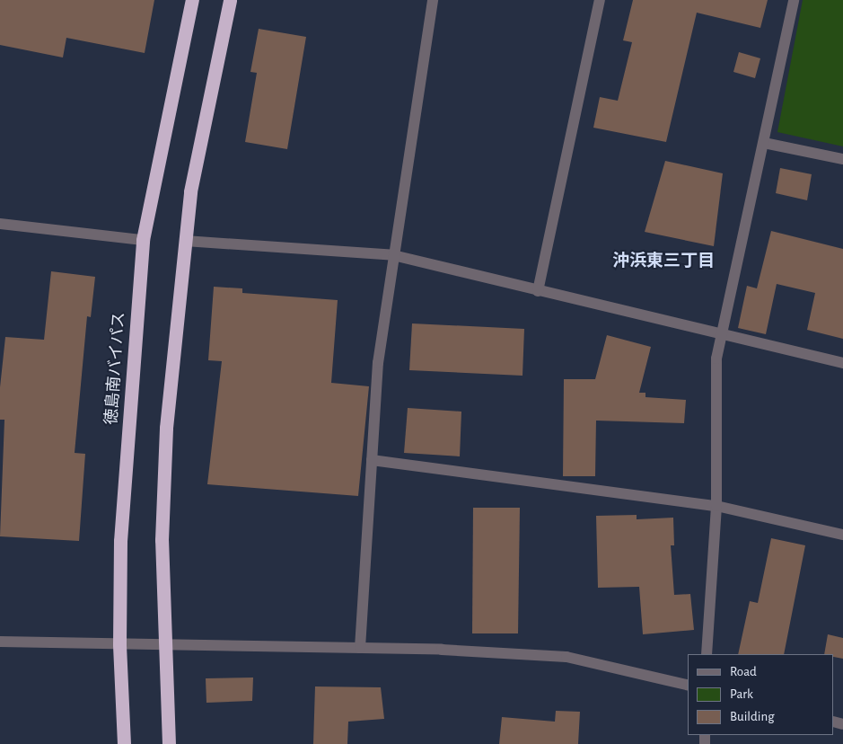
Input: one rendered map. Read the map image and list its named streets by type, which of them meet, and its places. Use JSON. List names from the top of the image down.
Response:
{
  "streets": {
    "highway": ["徳島南バイパス"]
  },
  "districts": ["沖浜東三丁目"],
  "legend": ["Road", "Park", "Building"]
}
